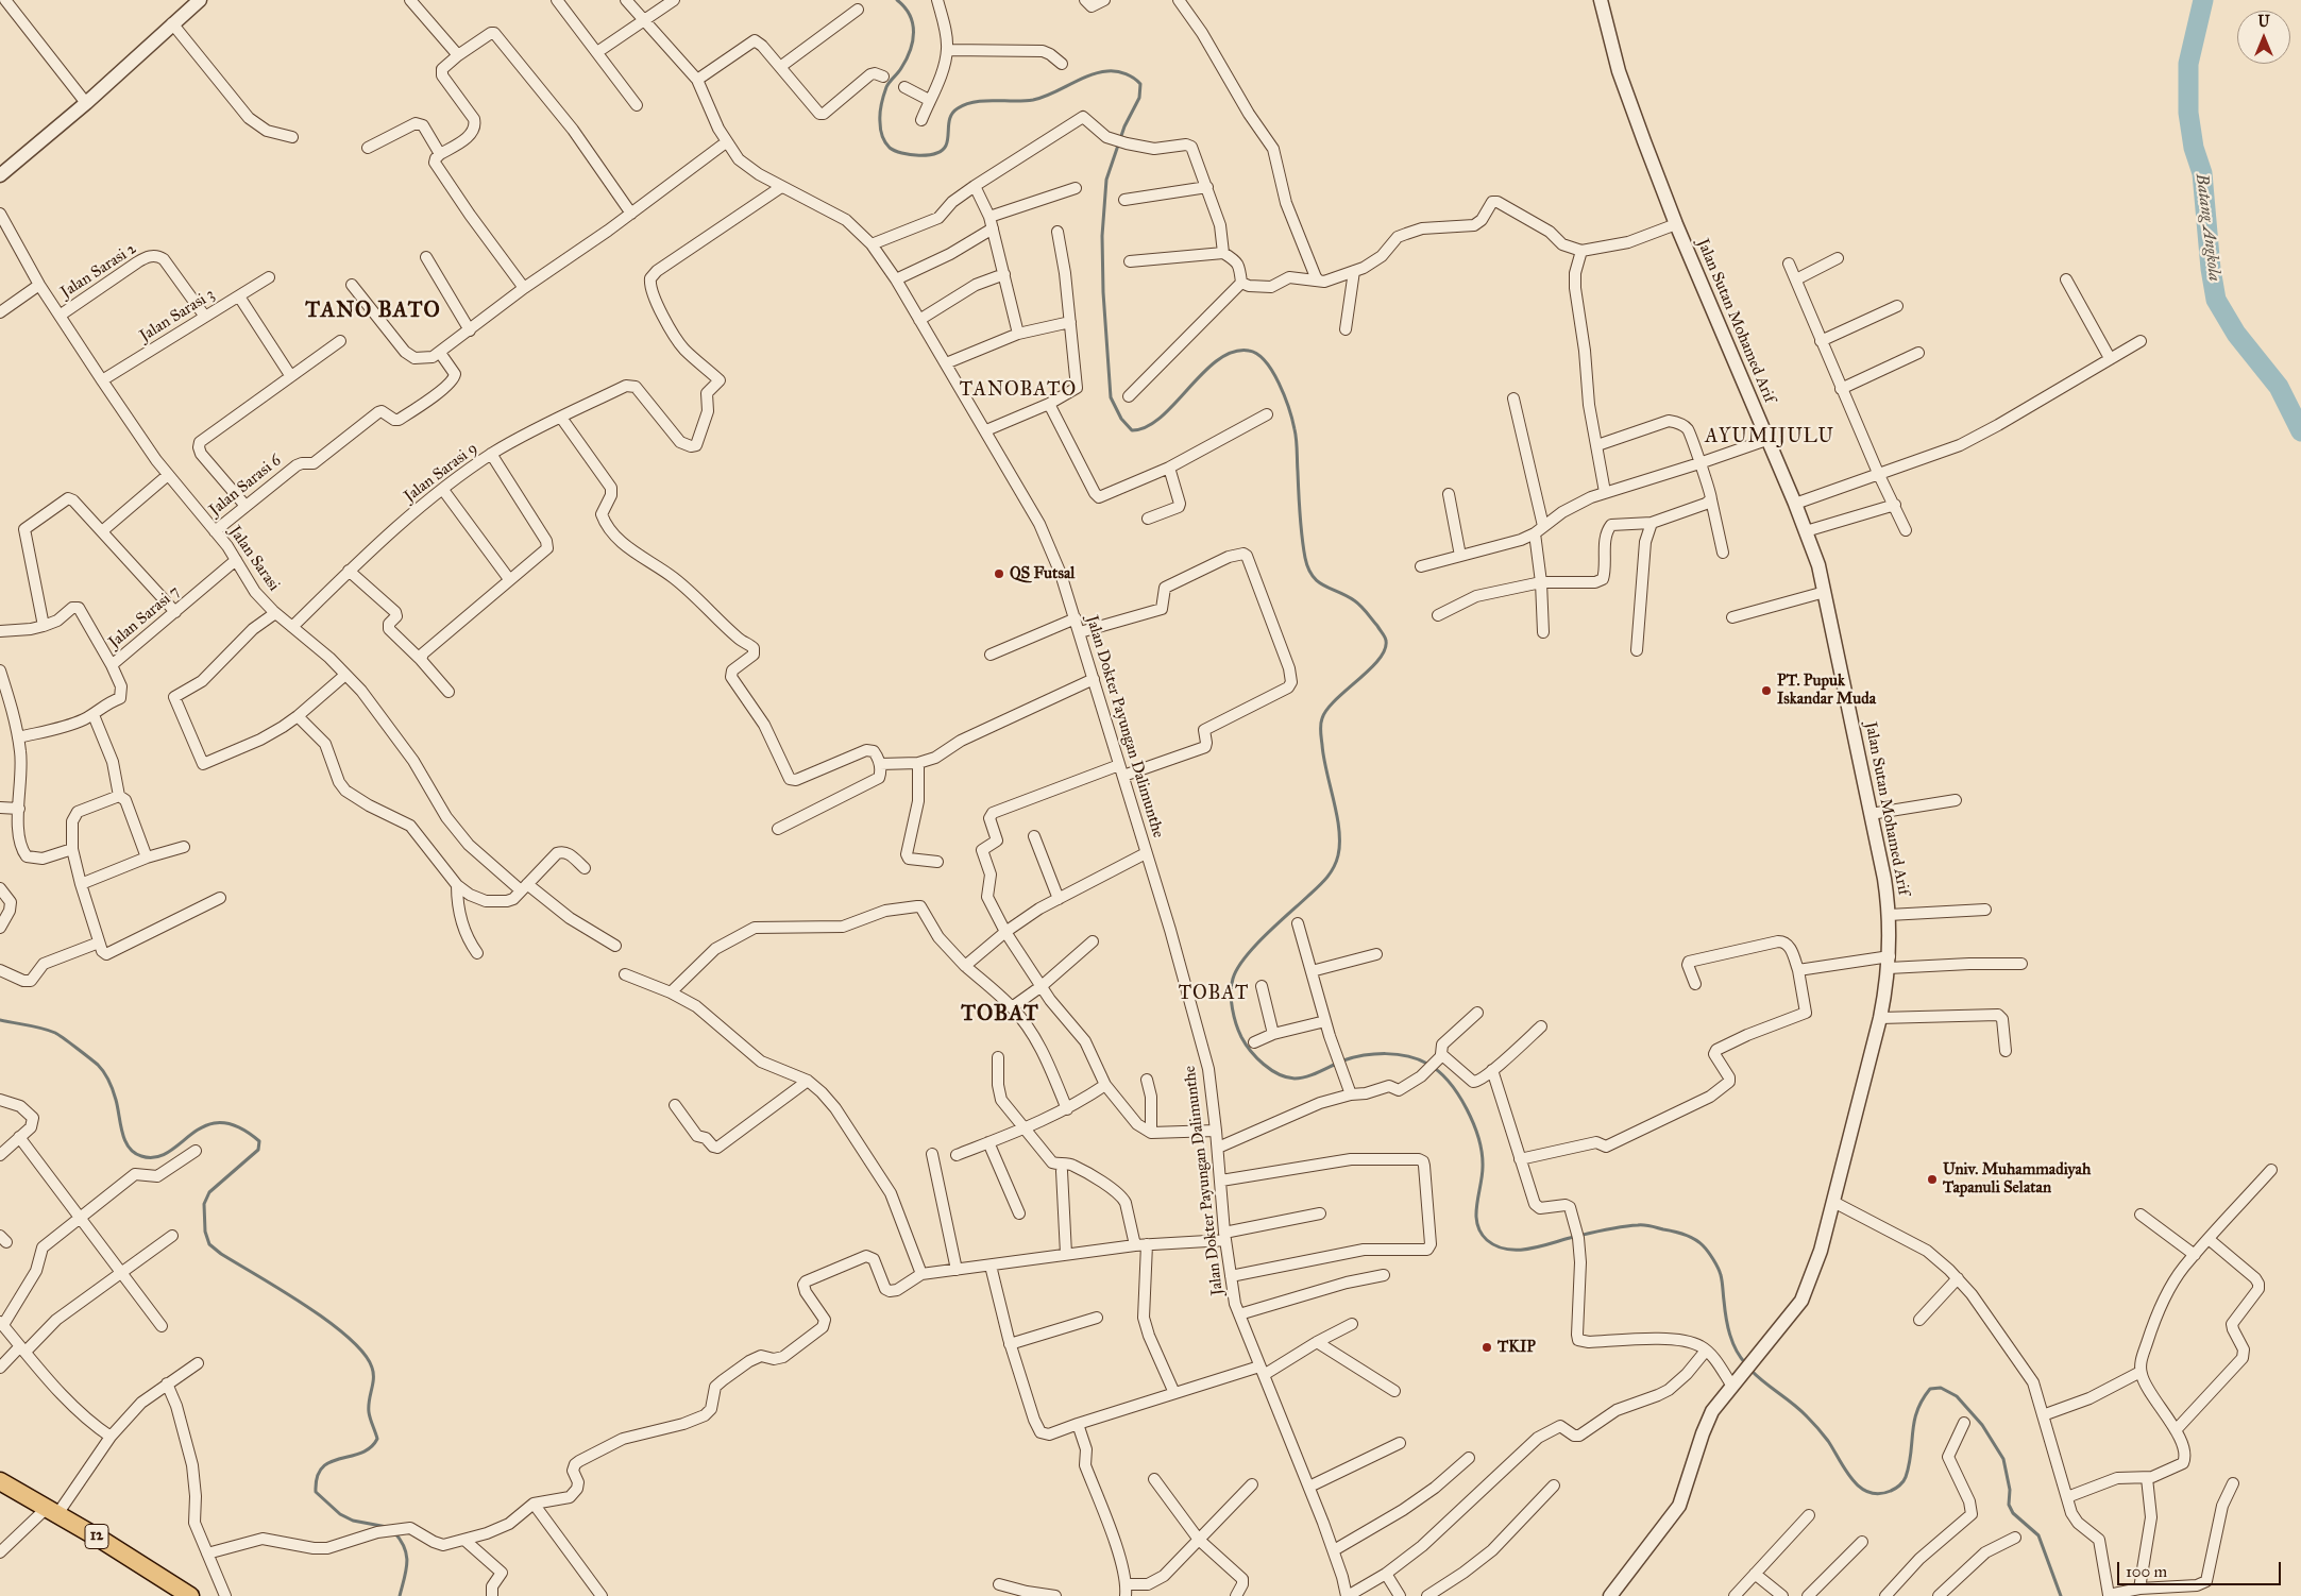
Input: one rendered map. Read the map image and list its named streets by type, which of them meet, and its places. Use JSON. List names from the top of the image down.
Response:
{
  "streets": {
    "highway": ["12"],
    "street": [
      "Jalan Sarasi 2",
      "Jalan Sarasi 3",
      "Jalan Sutan Mohamed Arif",
      "Jalan Sarasi 9",
      "Jalan Sarasi 6",
      "Jalan Sarasi",
      "Jalan Sarasi 7",
      "Jalan Dokter Payungan Dalimunthe"
    ]
  },
  "crossings": [
    ["Jalan Sarasi 2", "Jalan Sarasi 3"],
    ["Jalan Sarasi 2", "Jalan Sarasi"],
    ["Jalan Sarasi 3", "Jalan Sarasi"],
    ["Jalan Sarasi 9", "Jalan Sarasi"],
    ["Jalan Sarasi 9", "Jalan Dokter Payungan Dalimunthe"],
    ["Jalan Sarasi 6", "Jalan Sarasi"],
    ["Jalan Sarasi", "Jalan Sarasi 7"]
  ],
  "districts": [
    "TANO BATO",
    "TANOBATO",
    "AYUMIJULU",
    "TOBAT",
    "TOBAT"
  ],
  "water": ["Batang Angkola"],
  "places": [
    "QS Futsal",
    "PT. Pupuk Iskandar Muda",
    "Univ. Muhammadiyah Tapanuli Selatan",
    "TKIP"
  ],
  "scale_bar": "100 m",
  "north": "top"
}
